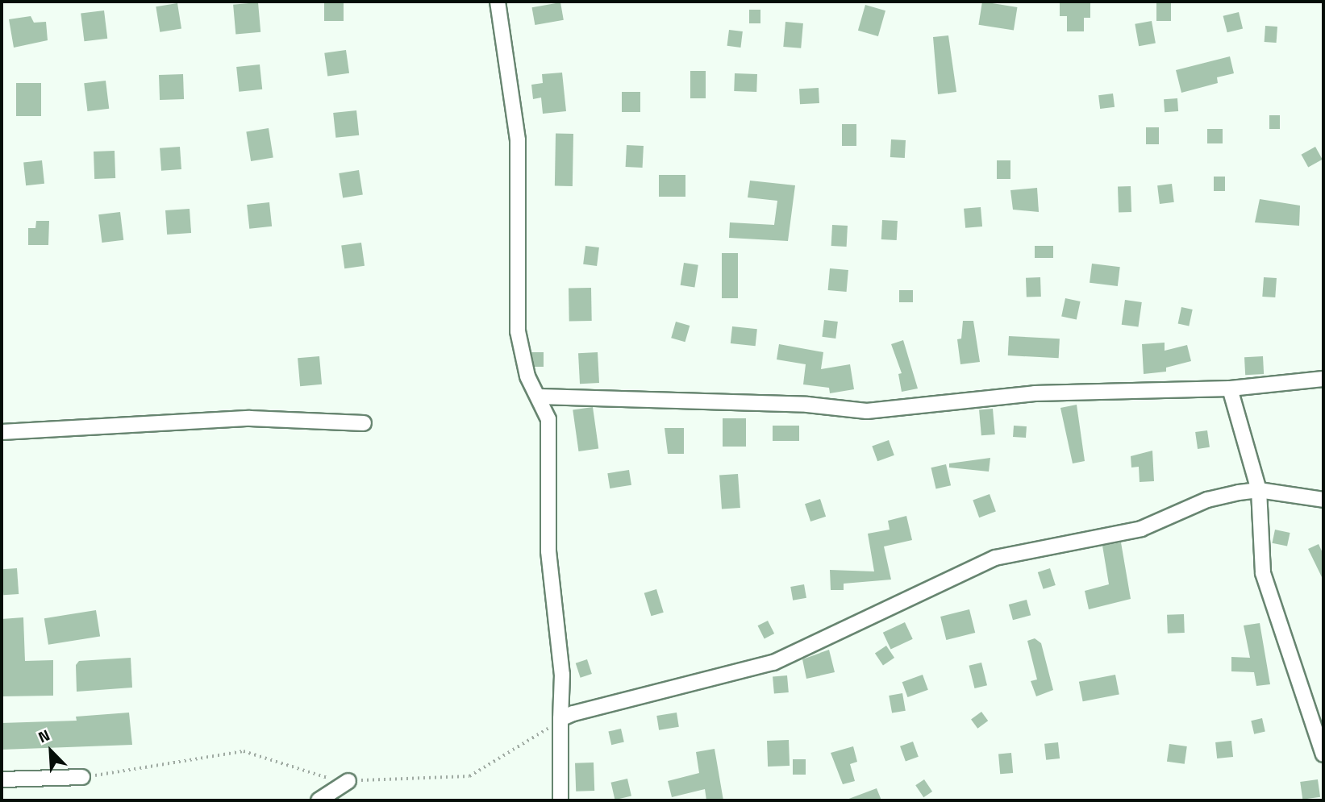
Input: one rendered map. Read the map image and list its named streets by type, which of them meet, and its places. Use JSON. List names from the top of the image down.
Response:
{
  "north": "top left"
}
